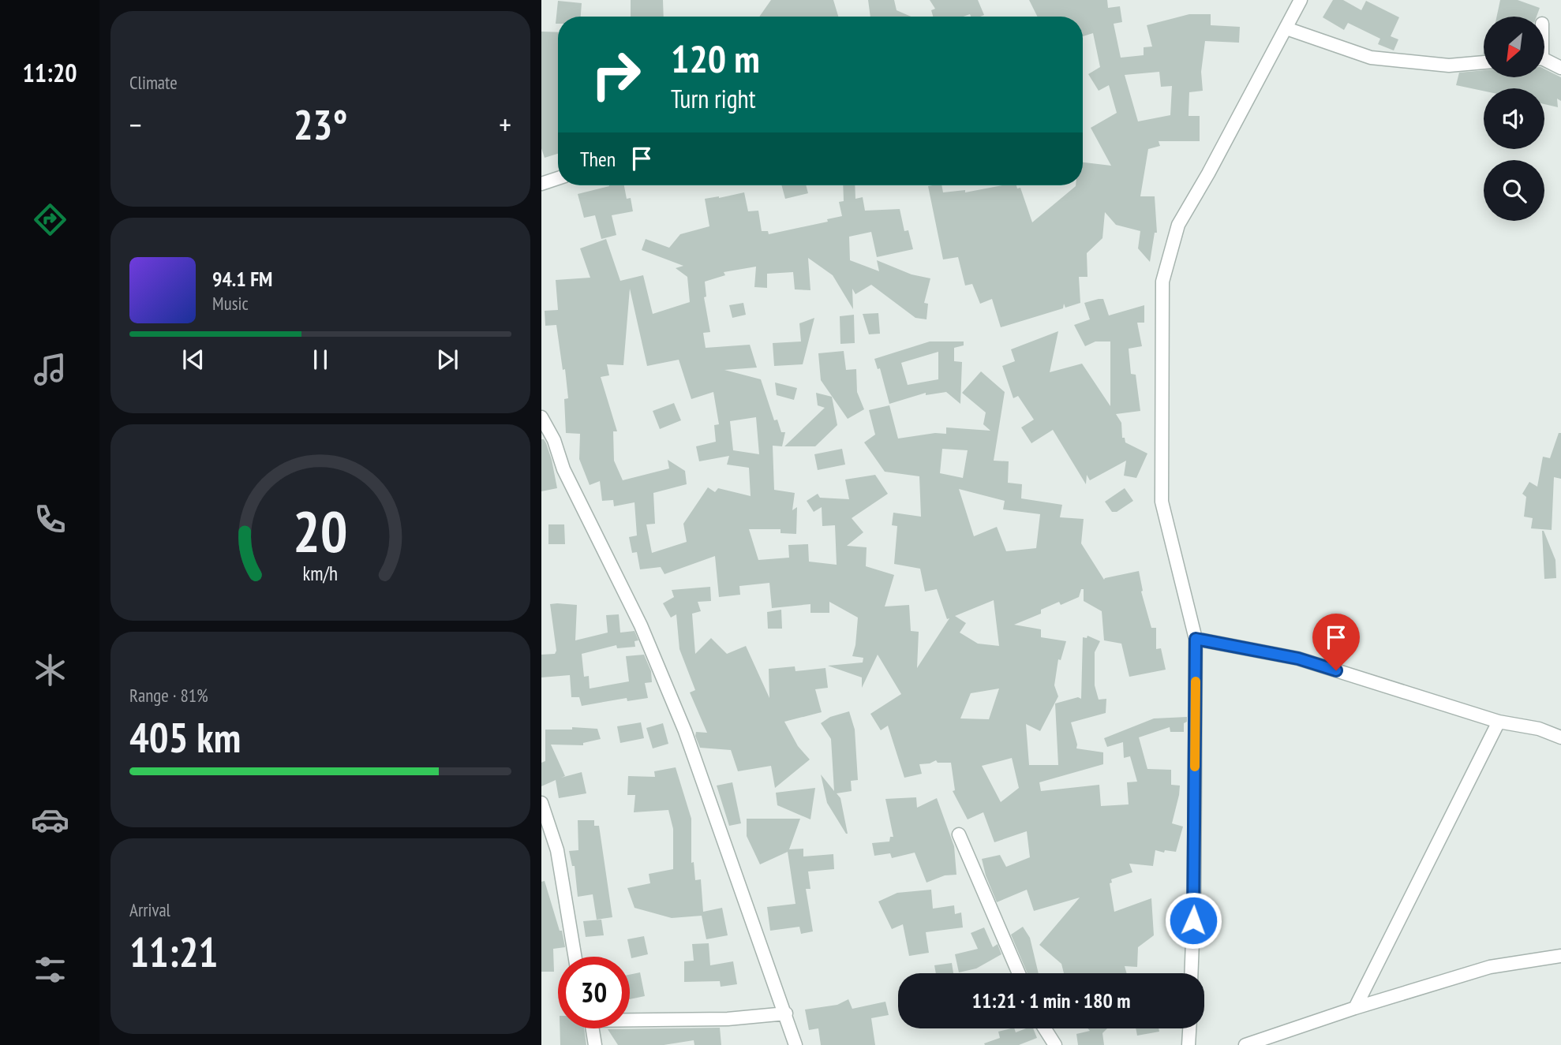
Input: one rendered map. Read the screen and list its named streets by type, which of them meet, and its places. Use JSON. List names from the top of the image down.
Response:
{
  "north": "bottom left",
  "page": {
    "tabs": "11:20",
    "tile": [
      "Climate",
      ["Range · 81%", "405 km"],
      ["Arrival", "11:21"]
    ],
    "turn": ["120 m", "Turn right"],
    "heat": ["−", "23°", "+"],
    "then": "Then",
    "song": ["94.1 FM", "Music"],
    "limit": "30",
    "trip": "11:21 · 1 min · 180 m",
    "gauge": ["20", "km/h"]
  }
}
